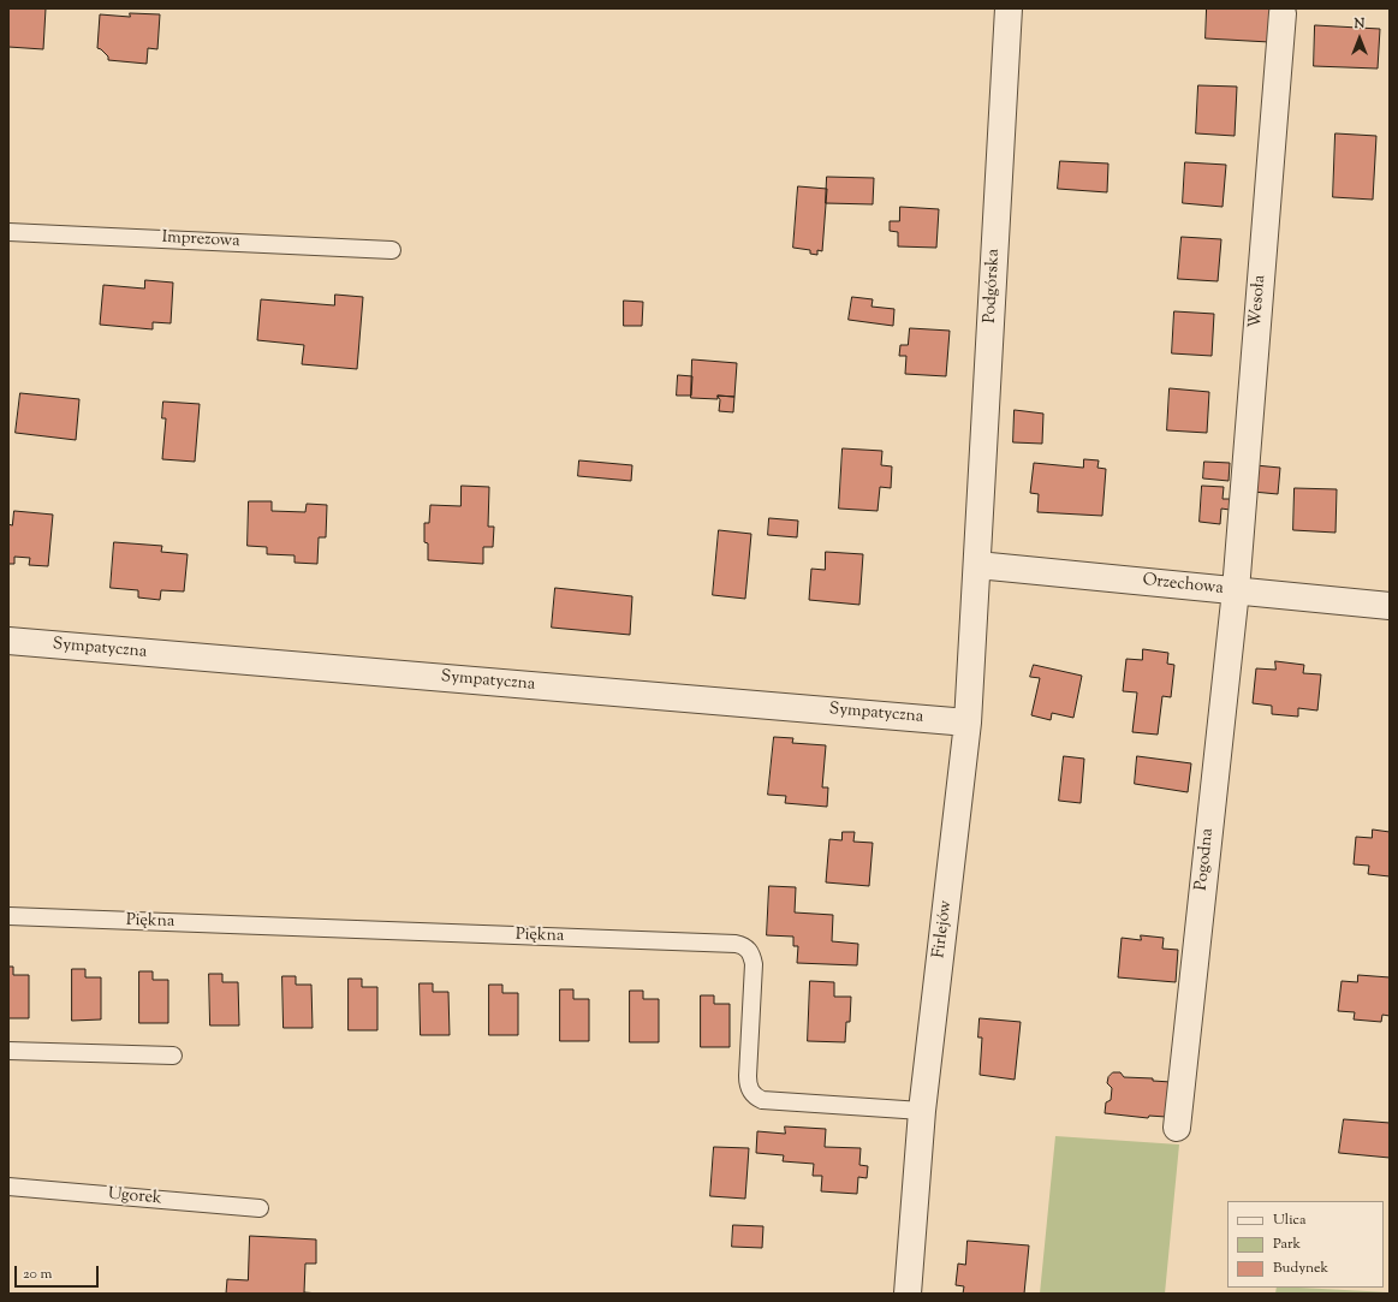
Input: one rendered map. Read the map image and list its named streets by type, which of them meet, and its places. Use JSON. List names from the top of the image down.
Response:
{
  "streets": {
    "street": [
      "Podgórska",
      "Wesoła",
      "Orzechowa",
      "Sympatyczna",
      "Pogodna",
      "Firlejów"
    ],
    "lane": ["Imprezowa", "Piękna", "Ugorek"]
  },
  "crossings": [
    ["Podgórska", "Orzechowa"],
    ["Podgórska", "Firlejów"],
    ["Wesoła", "Orzechowa"],
    ["Wesoła", "Pogodna"],
    ["Orzechowa", "Pogodna"],
    ["Orzechowa", "Firlejów"],
    ["Sympatyczna", "Firlejów"],
    ["Piękna", "Firlejów"]
  ],
  "legend": ["Ulica", "Park", "Budynek"],
  "scale_bar": "20 m",
  "north": "top"
}
